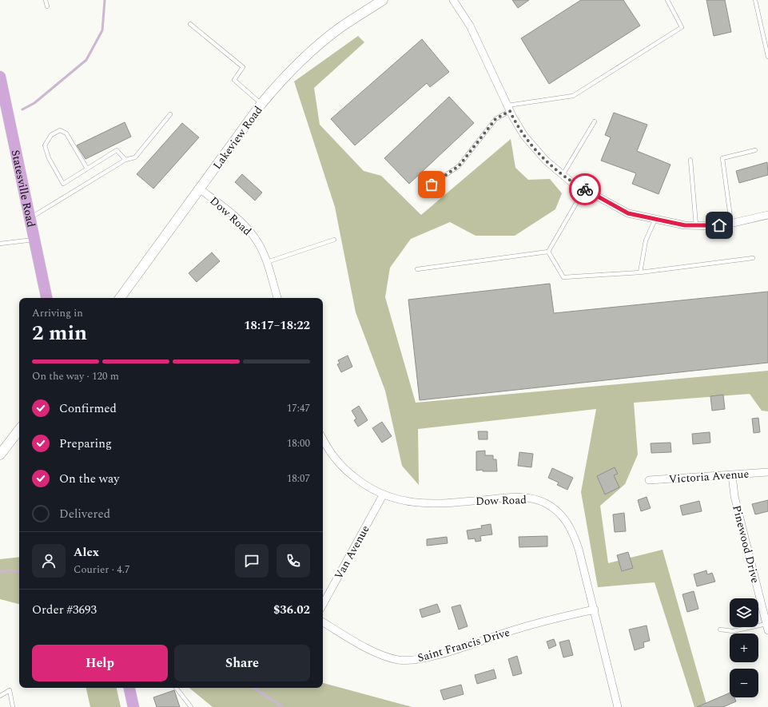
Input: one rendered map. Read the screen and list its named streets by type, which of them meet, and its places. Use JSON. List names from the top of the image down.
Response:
{
  "streets": {
    "main road": ["Lakeview Road", "Statesville Road"],
    "street": [
      "Dow Road",
      "Victoria Avenue",
      "Pinewood Drive",
      "Van Avenue",
      "Saint Francis Drive"
    ]
  },
  "crossings": [
    ["Lakeview Road", "Dow Road"],
    ["Dow Road", "Van Avenue"],
    ["Dow Road", "Saint Francis Drive"],
    ["Victoria Avenue", "Pinewood Drive"]
  ],
  "page": {
    "heading": ["2 min", "Arriving in", "18:17–18:22"],
    "panel": [
      "Alex",
      "Courier · 4.7",
      "Order #3693",
      "$36.02"
    ],
    "bar": "On the way · 120 m",
    "list": [
      ["Confirmed", "17:47"],
      ["Preparing", "18:00"],
      ["On the way", "18:07"],
      "Delivered"
    ],
    "map_buttons": ["+", "−"],
    "buttons": ["Help", "Share"]
  }
}
